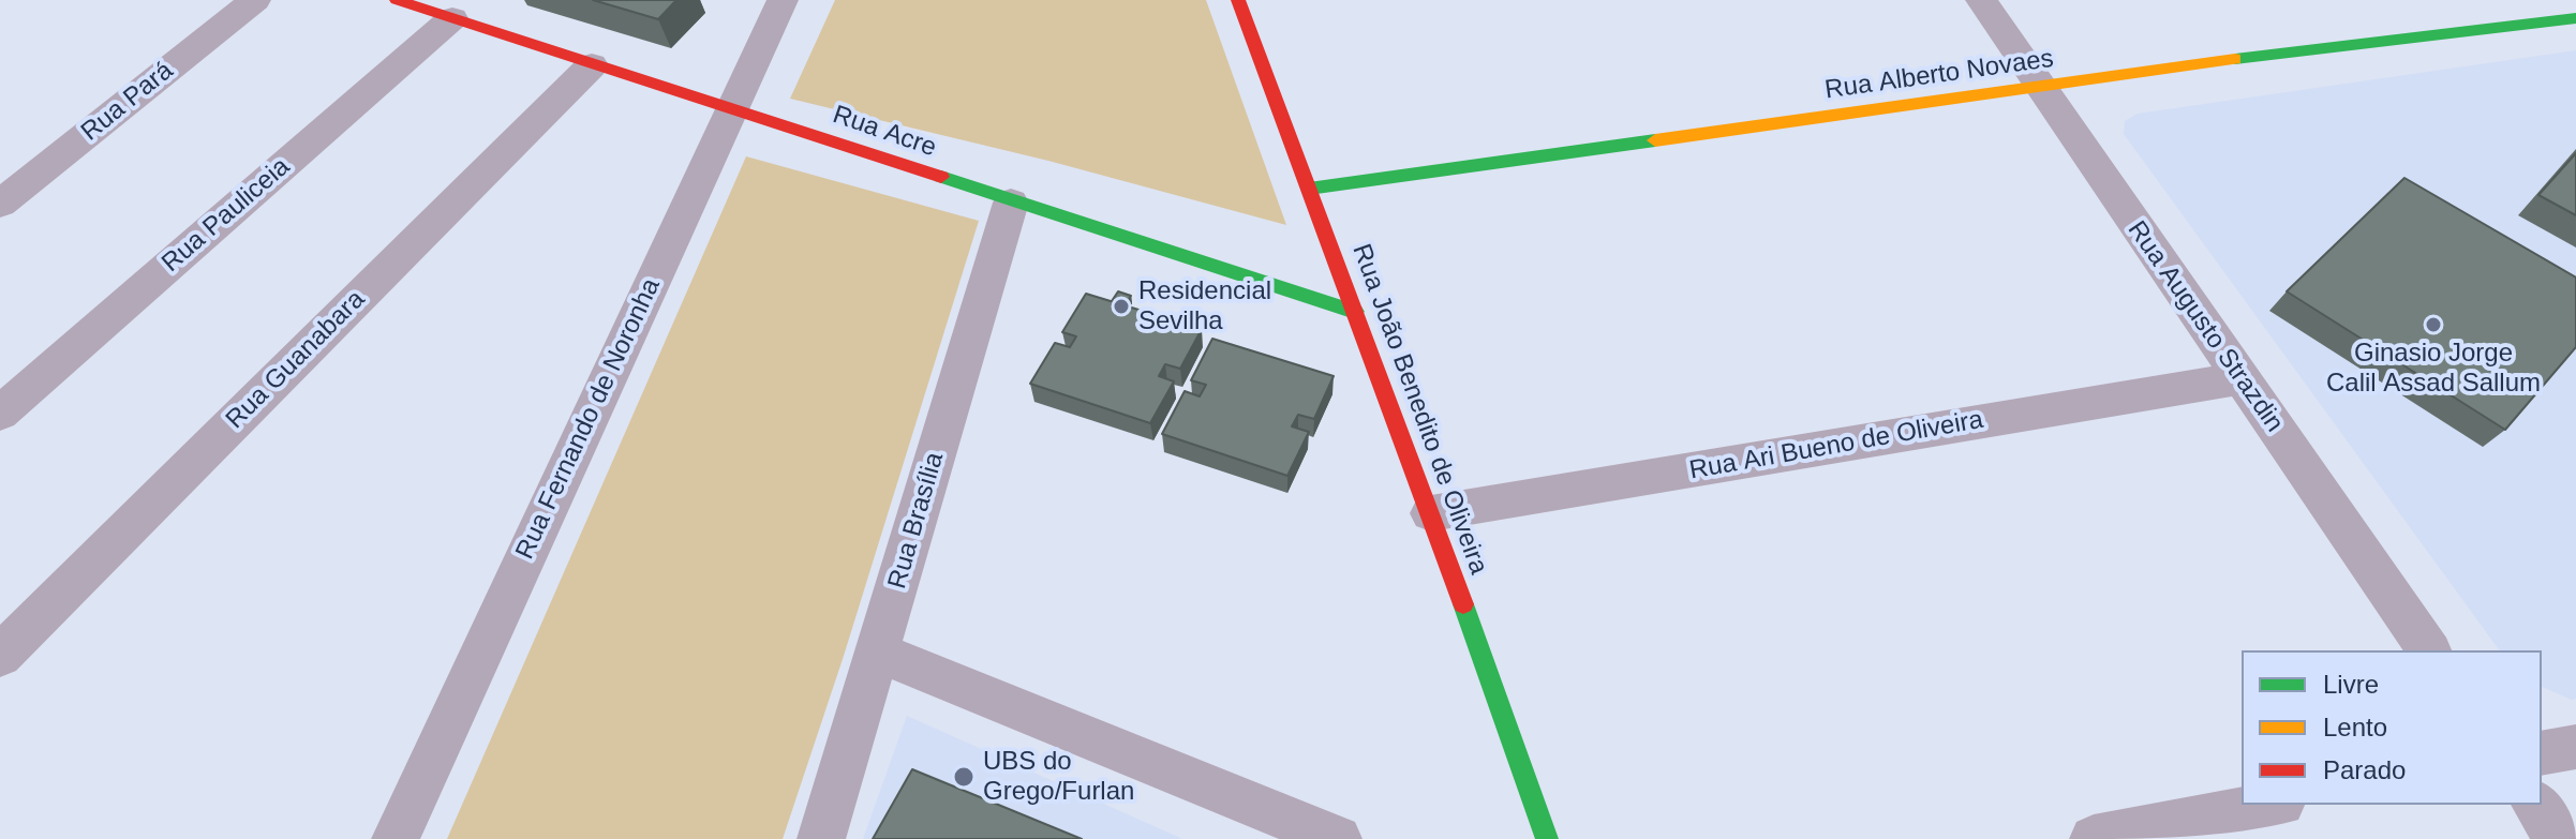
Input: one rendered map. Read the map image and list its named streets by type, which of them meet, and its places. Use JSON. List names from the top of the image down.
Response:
{
  "streets": {
    "street": [
      "Rua Alberto Novaes",
      "Rua Pará",
      "Rua Acre",
      "Rua Pauliceia",
      "Rua Augusto Strazdin",
      "Rua Guanabara",
      "Rua João Benedito de Oliveira",
      "Rua Fernando de Noronha",
      "Rua Ari Bueno de Oliveira",
      "Rua Brasília"
    ]
  },
  "crossings": [
    ["Rua Alberto Novaes", "Rua Augusto Strazdin"],
    ["Rua Alberto Novaes", "Rua João Benedito de Oliveira"],
    ["Rua Acre", "Rua Pauliceia"],
    ["Rua Acre", "Rua Guanabara"],
    ["Rua Acre", "Rua João Benedito de Oliveira"],
    ["Rua Acre", "Rua Fernando de Noronha"],
    ["Rua Acre", "Rua Brasília"],
    ["Rua Augusto Strazdin", "Rua Ari Bueno de Oliveira"],
    ["Rua João Benedito de Oliveira", "Rua Ari Bueno de Oliveira"]
  ],
  "places": ["Residencial Sevilha", "Ginasio Jorge Calil Assad Sallum", "UBS do Grego/Furlan"],
  "legend": ["Livre", "Lento", "Parado"]
}
